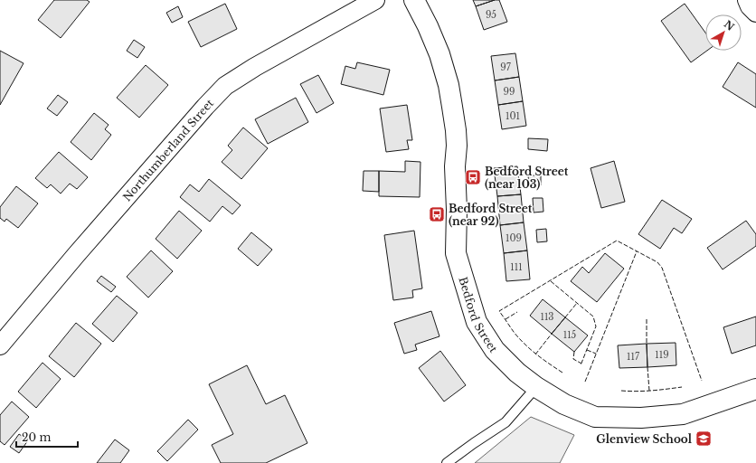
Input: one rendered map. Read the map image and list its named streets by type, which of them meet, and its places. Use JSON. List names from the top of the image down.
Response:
{
  "streets": {
    "street": ["Northumberland Street", "Bedford Street"]
  },
  "places": {
    "bus stop": ["Bedford Street (near 103)", "Bedford Street (near 92)"],
    "school or university": ["Glenview School"]
  },
  "house_numbers": [
    "95",
    "97",
    "99",
    "101",
    "109",
    "111",
    "113",
    "115",
    "119",
    "117"
  ],
  "scale_bar": "20 m",
  "north": "top right"
}
